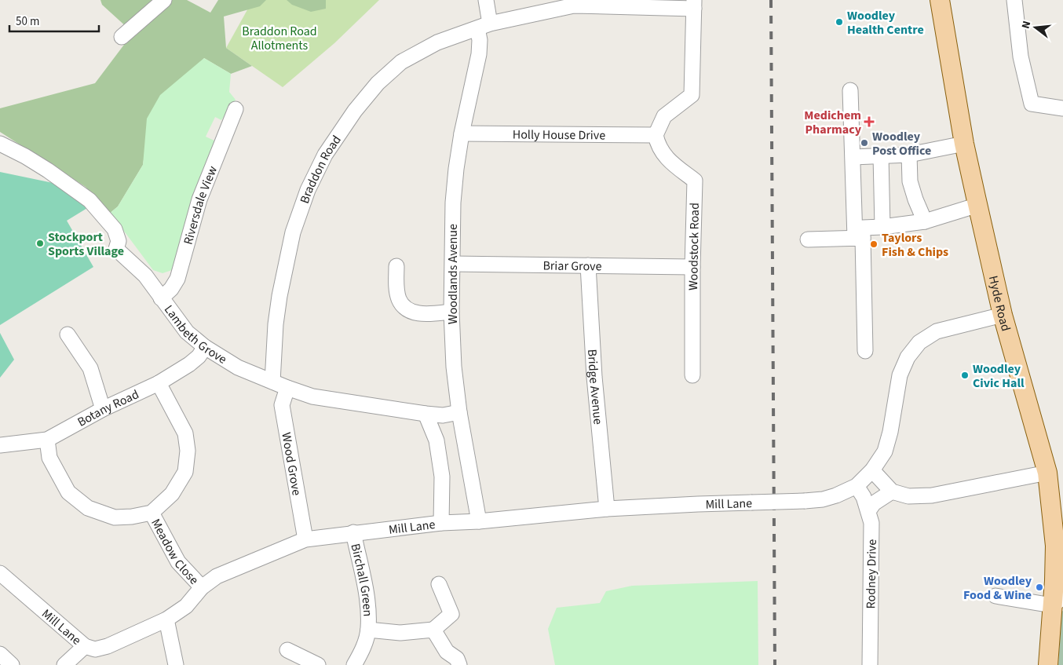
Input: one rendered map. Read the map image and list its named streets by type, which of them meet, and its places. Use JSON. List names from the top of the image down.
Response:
{
  "streets": {
    "main road": ["Hyde Road"],
    "street": [
      "Holly House Drive",
      "Braddon Road",
      "Riversdale View",
      "Woodstock Road",
      "Briar Grove",
      "Woodlands Avenue",
      "Lambeth Grove",
      "Bridge Avenue",
      "Botany Road",
      "Wood Grove",
      "Mill Lane",
      "Meadow Close",
      "Rodney Drive",
      "Birchall Green"
    ]
  },
  "crossings": [
    ["Holly House Drive", "Woodstock Road"],
    ["Holly House Drive", "Woodlands Avenue"],
    ["Braddon Road", "Woodlands Avenue"],
    ["Braddon Road", "Lambeth Grove"],
    ["Riversdale View", "Lambeth Grove"],
    ["Woodstock Road", "Briar Grove"],
    ["Briar Grove", "Woodlands Avenue"],
    ["Briar Grove", "Bridge Avenue"],
    ["Woodlands Avenue", "Lambeth Grove"],
    ["Woodlands Avenue", "Mill Lane"],
    ["Hyde Road", "Mill Lane"],
    ["Lambeth Grove", "Botany Road"],
    ["Lambeth Grove", "Wood Grove"],
    ["Bridge Avenue", "Mill Lane"],
    ["Botany Road", "Meadow Close"],
    ["Wood Grove", "Mill Lane"],
    ["Mill Lane", "Meadow Close"],
    ["Mill Lane", "Rodney Drive"],
    ["Mill Lane", "Birchall Green"]
  ],
  "parks": ["Braddon Road Allotments"],
  "places": {
    "other": [
      "Woodley Health Centre",
      "Woodley Post Office",
      "Stockport Sports Village",
      "Taylors Fish & Chips",
      "Woodley Civic Hall",
      "Woodley Food & Wine"
    ],
    "health": ["Medichem Pharmacy"]
  },
  "scale_bar": "50 m",
  "north": "left"
}
